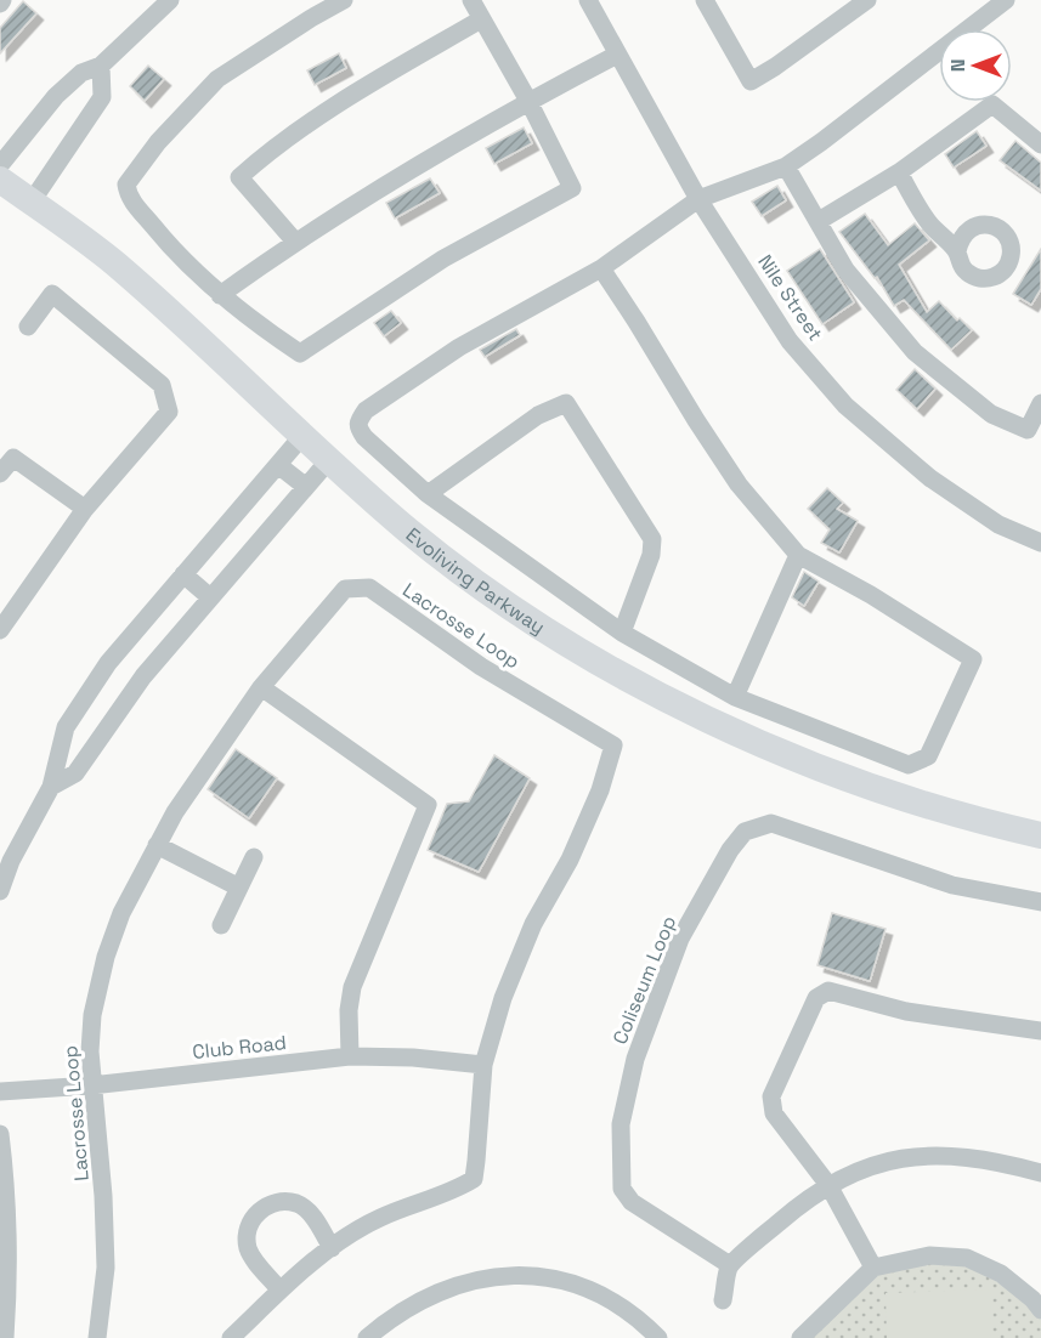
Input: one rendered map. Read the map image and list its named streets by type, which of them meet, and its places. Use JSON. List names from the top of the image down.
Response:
{
  "streets": {
    "street": [
      "Nile Street",
      "Evoliving Parkway",
      "Lacrosse Loop",
      "Coliseum Loop",
      "Club Road"
    ]
  },
  "crossings": [
    ["Lacrosse Loop", "Club Road"]
  ],
  "north": "left"
}
